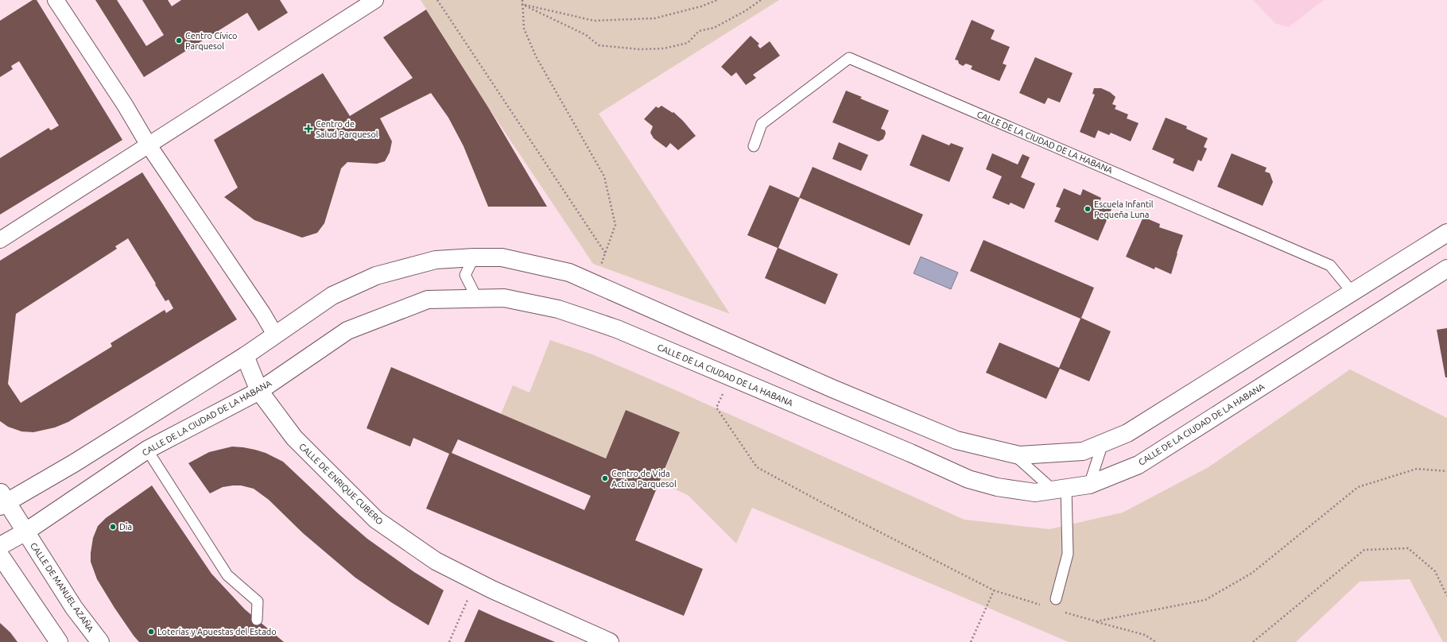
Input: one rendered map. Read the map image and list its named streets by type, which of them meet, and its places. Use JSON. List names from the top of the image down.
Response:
{
  "streets": {
    "street": ["CALLE DE LA CIUDAD DE LA HABANA", "CALLE DE ENRIQUE CUBERO", "CALLE DE MANUEL AZAÑA"]
  },
  "crossings": [
    ["CALLE DE LA CIUDAD DE LA HABANA", "CALLE DE ENRIQUE CUBERO"],
    ["CALLE DE LA CIUDAD DE LA HABANA", "CALLE DE MANUEL AZAÑA"]
  ],
  "places": {
    "other": [
      "Centro Cívico Parquesol",
      "Escuela Infantil Pequeña Luna",
      "Centro de Vida Activa Parquesol",
      "Dia",
      "Loterías y Apuestas del Estado"
    ],
    "health": ["Centro de Salud Parquesol"]
  }
}
